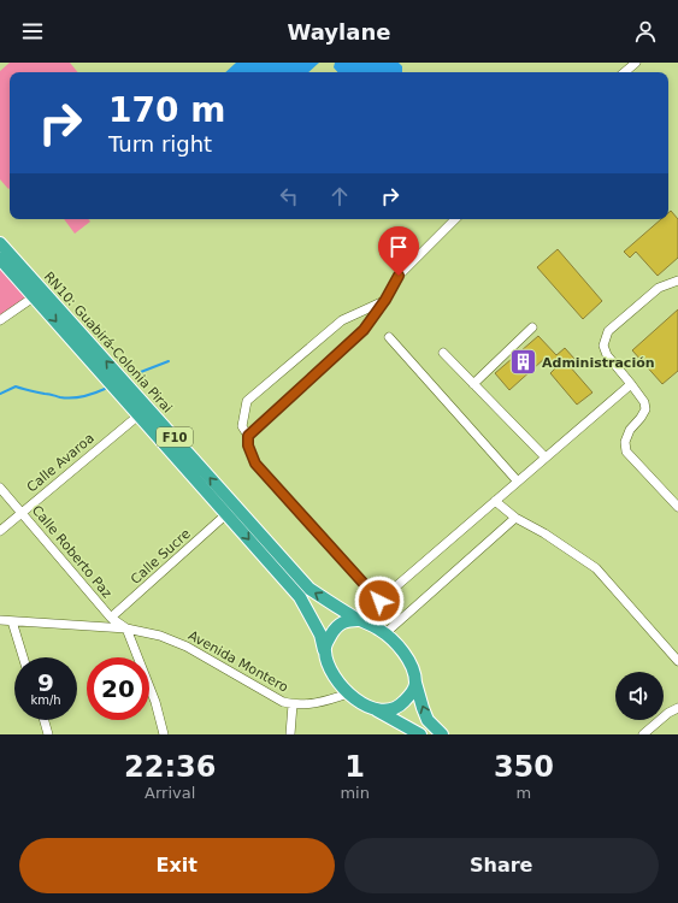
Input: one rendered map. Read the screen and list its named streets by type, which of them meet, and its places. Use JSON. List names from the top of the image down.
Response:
{
  "streets": {
    "highway": ["RN10: Guabirá-Colonia Pirai", "F10"],
    "street": [
      "Calle Avaroa",
      "Calle Roberto Paz",
      "Calle Sucre",
      "Avenida Montero"
    ]
  },
  "crossings": [
    ["RN10: Guabirá-Colonia Pirai", "F10"],
    ["RN10: Guabirá-Colonia Pirai", "Calle Avaroa"],
    ["RN10: Guabirá-Colonia Pirai", "Calle Sucre"],
    ["RN10: Guabirá-Colonia Pirai", "Avenida Montero"],
    ["F10", "Avenida Montero"],
    ["Calle Avaroa", "Calle Roberto Paz"],
    ["Calle Roberto Paz", "Calle Sucre"],
    ["Calle Roberto Paz", "Avenida Montero"]
  ],
  "places": {
    "building": ["Administración"]
  },
  "page": {
    "header": "Waylane",
    "turn": ["170 m", "Turn right"],
    "speed": "9 km/h",
    "limit": "20",
    "eta": [
      "22:36",
      "Arrival",
      "1",
      "min",
      "350",
      "m"
    ],
    "buttons": ["Exit", "Share"]
  }
}
